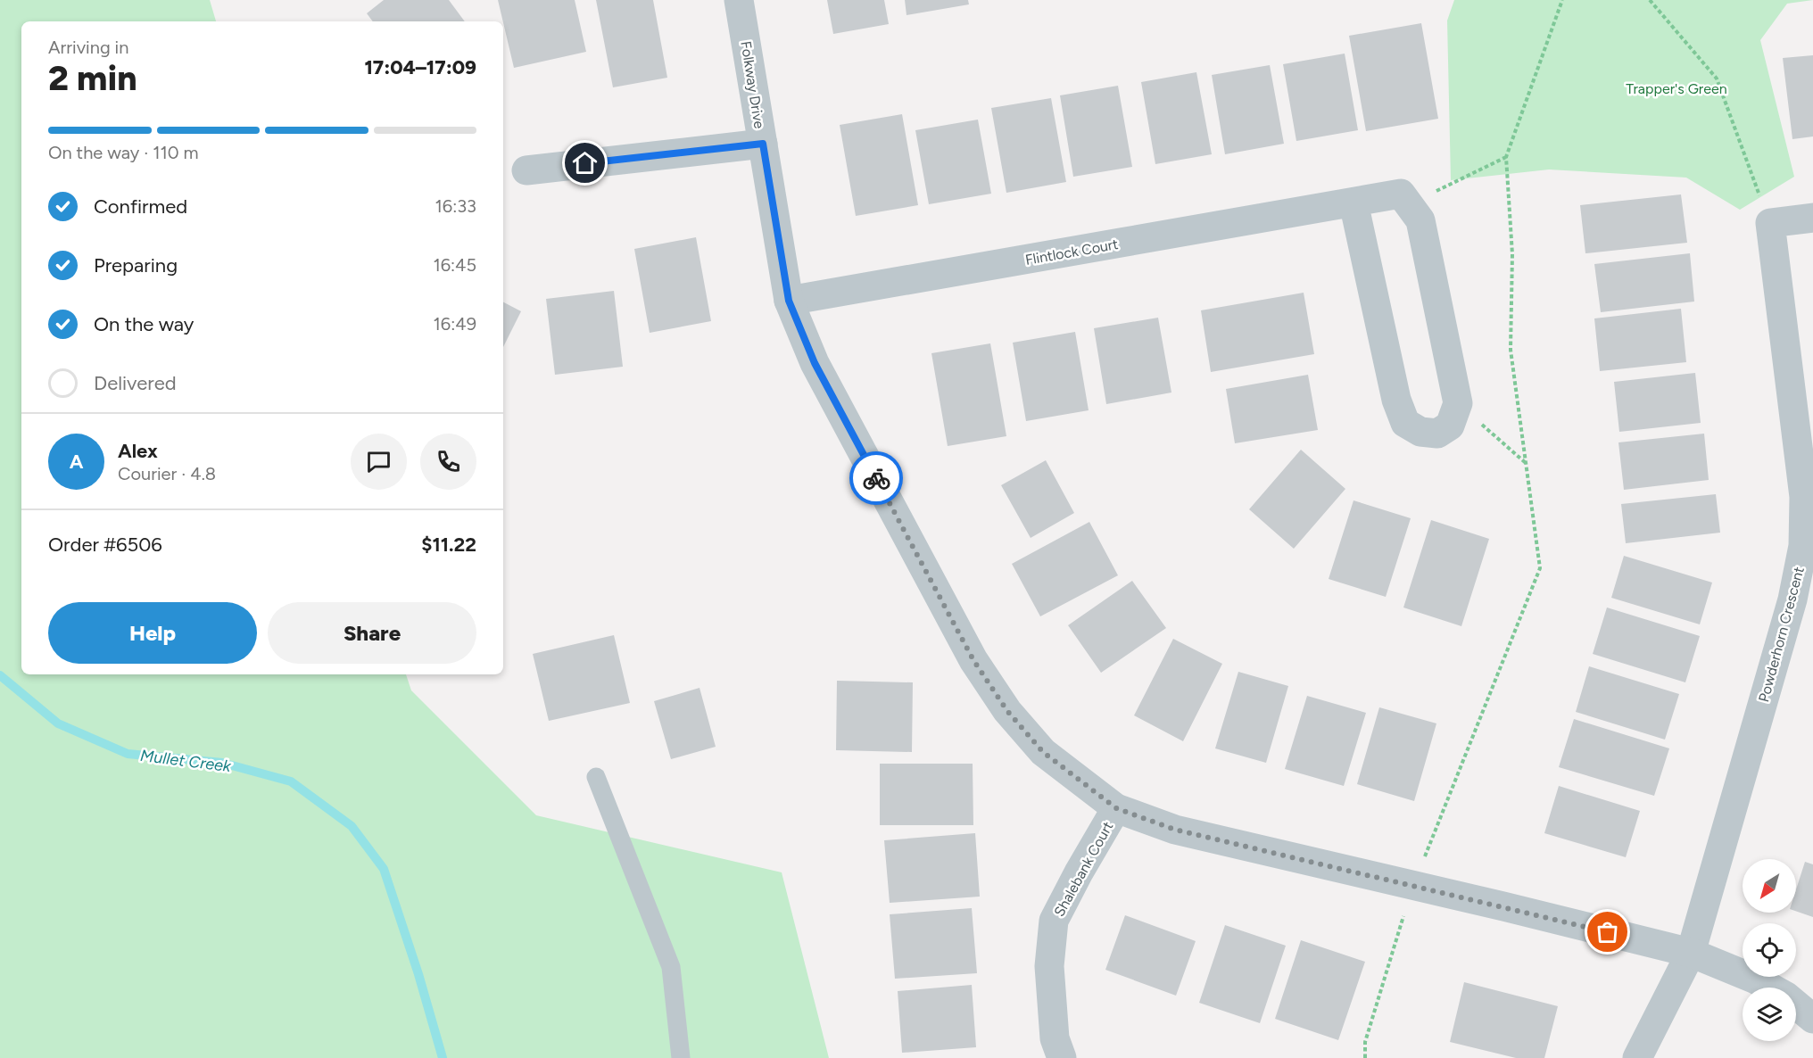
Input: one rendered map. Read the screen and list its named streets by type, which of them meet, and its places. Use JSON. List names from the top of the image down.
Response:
{
  "streets": {
    "street": [
      "Folkway Drive",
      "Flintlock Court",
      "Powderhorn Crescent",
      "Shalebank Court"
    ]
  },
  "crossings": [
    ["Folkway Drive", "Flintlock Court"],
    ["Folkway Drive", "Powderhorn Crescent"],
    ["Folkway Drive", "Shalebank Court"]
  ],
  "water": ["Mullet Creek"],
  "parks": ["Trapper's Green"],
  "north": "bottom left",
  "page": {
    "heading": ["2 min", "Arriving in", "17:04–17:09"],
    "panel": [
      "Alex",
      "Courier · 4.8",
      "Order #6506",
      "$11.22"
    ],
    "bar": "On the way · 110 m",
    "list": [
      ["Confirmed", "16:33"],
      ["Preparing", "16:45"],
      ["On the way", "16:49"],
      "Delivered"
    ],
    "round": "A",
    "buttons": ["Help", "Share"]
  }
}
